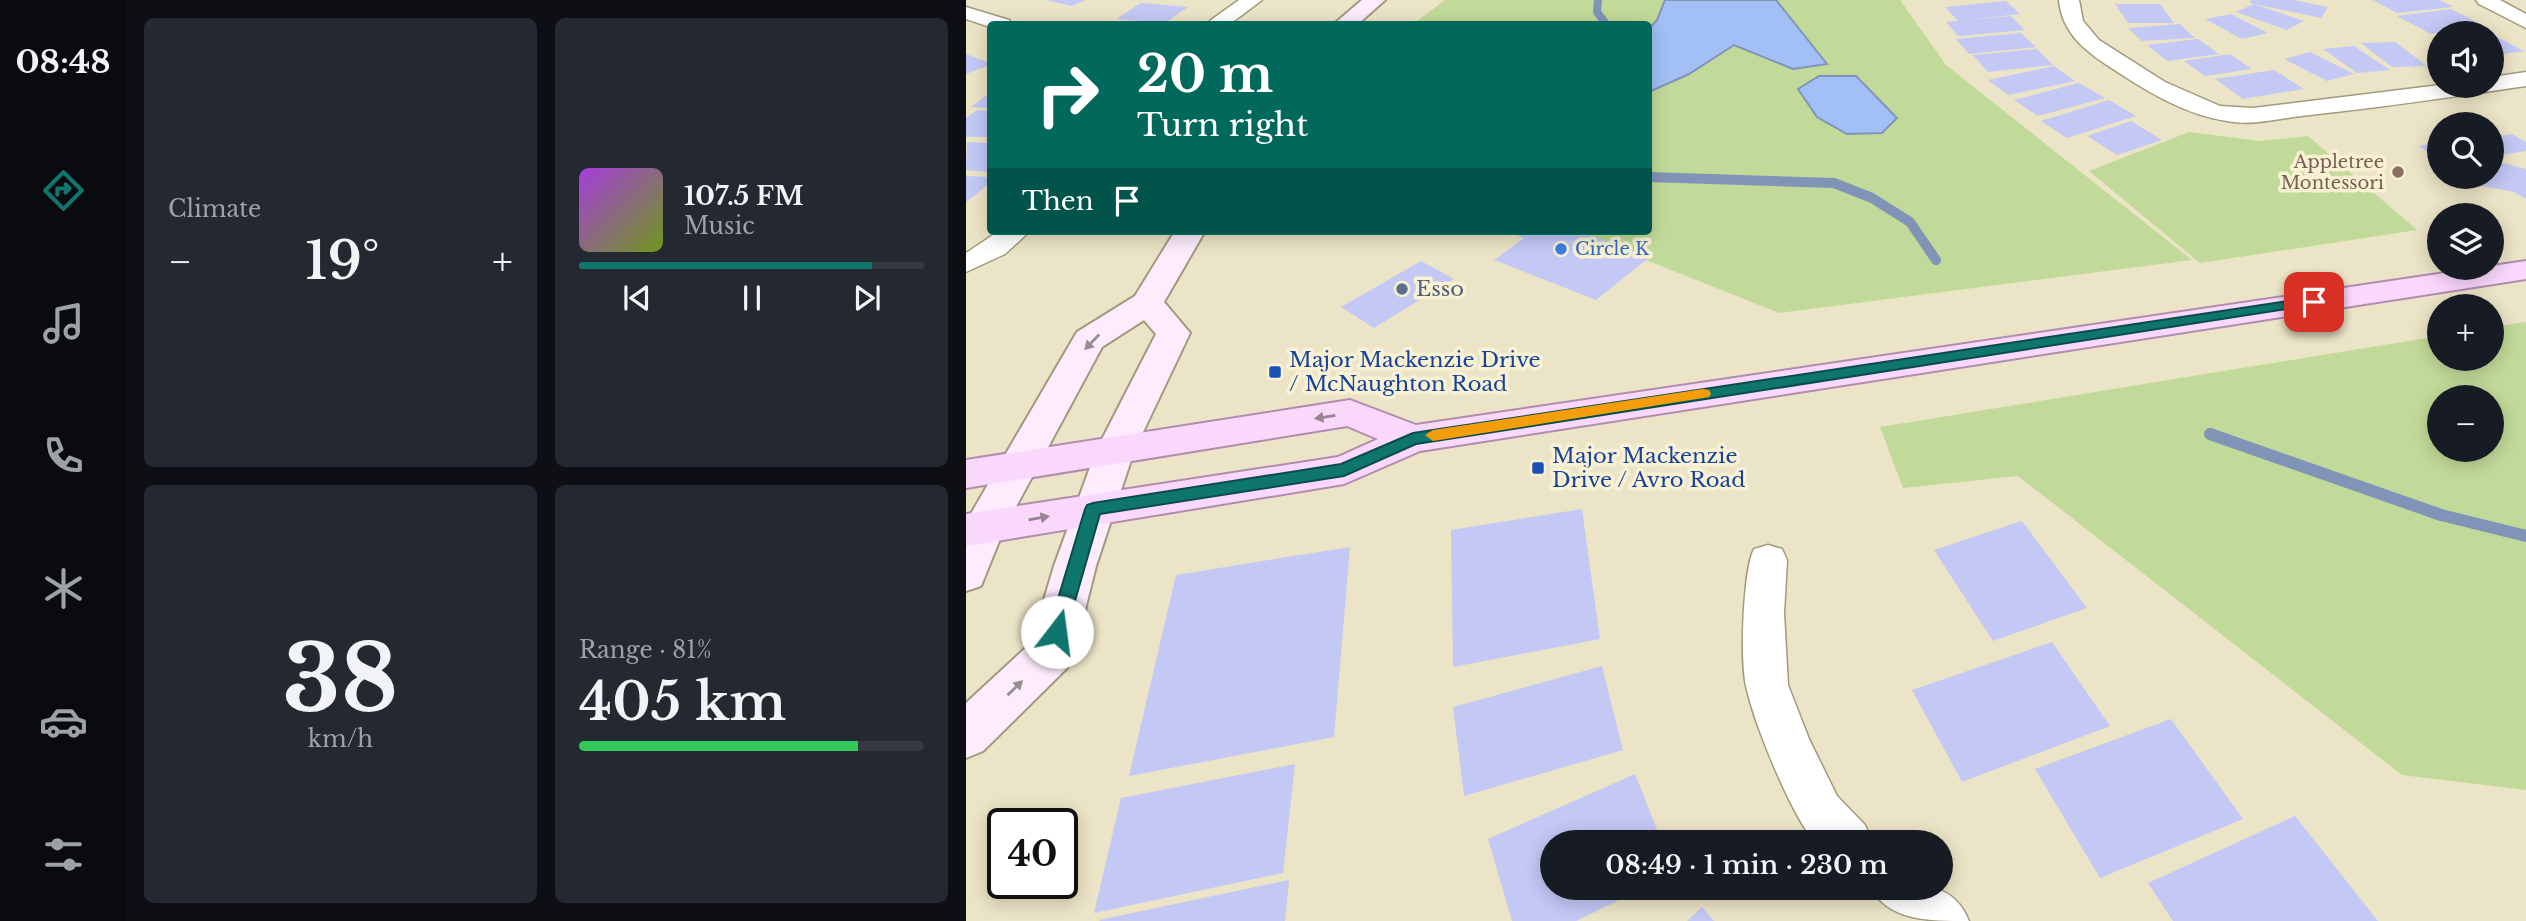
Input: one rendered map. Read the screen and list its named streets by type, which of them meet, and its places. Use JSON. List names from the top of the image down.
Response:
{
  "places": {
    "other": ["Appletree Montessori", "Circle K", "Esso"],
    "transit": ["Major Mackenzie Drive / McNaughton Road", "Major Mackenzie Drive / Avro Road"]
  },
  "page": {
    "tabs": "08:48",
    "tile": [
      "Climate",
      ["38", "km/h"],
      ["Range · 81%", "405 km"]
    ],
    "map_buttons": ["+", "−"],
    "turn": ["20 m", "Turn right"],
    "song": ["107.5 FM", "Music"],
    "then": "Then",
    "heat": ["−", "19°", "+"],
    "limit": "40",
    "trip": "08:49 · 1 min · 230 m"
  }
}
